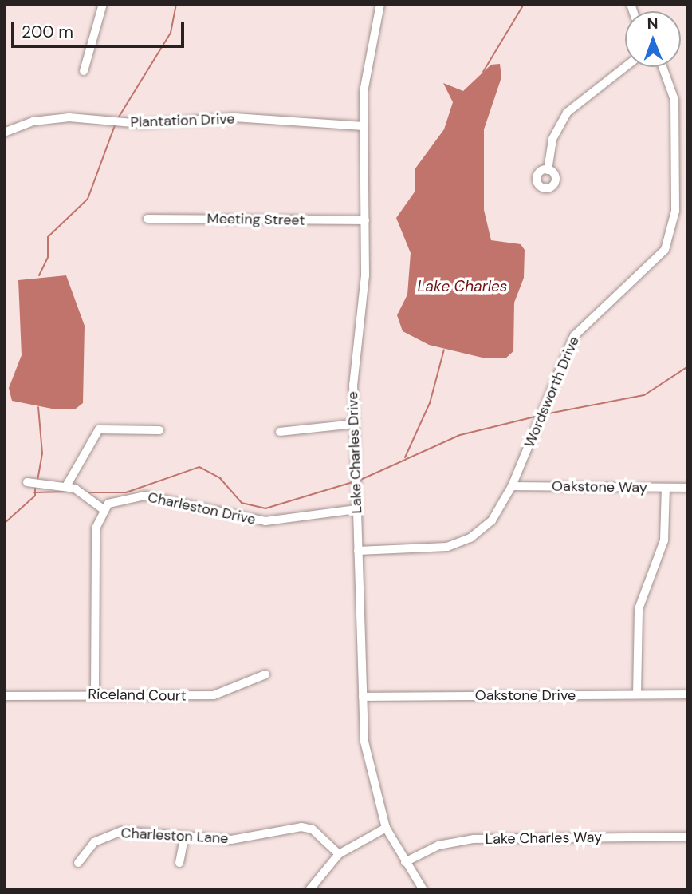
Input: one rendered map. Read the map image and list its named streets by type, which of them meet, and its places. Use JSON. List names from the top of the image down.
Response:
{
  "streets": {
    "street": [
      "Plantation Drive",
      "Meeting Street",
      "Wordsworth Drive",
      "Lake Charles Drive",
      "Oakstone Way",
      "Charleston Drive",
      "Riceland Court",
      "Oakstone Drive",
      "Charleston Lane",
      "Lake Charles Way"
    ]
  },
  "crossings": [
    ["Plantation Drive", "Lake Charles Drive"],
    ["Meeting Street", "Lake Charles Drive"],
    ["Wordsworth Drive", "Lake Charles Drive"],
    ["Wordsworth Drive", "Oakstone Way"],
    ["Lake Charles Drive", "Charleston Drive"],
    ["Lake Charles Drive", "Oakstone Drive"],
    ["Lake Charles Drive", "Lake Charles Way"]
  ],
  "water": ["Lake Charles"],
  "scale_bar": "200 m",
  "north": "top"
}
